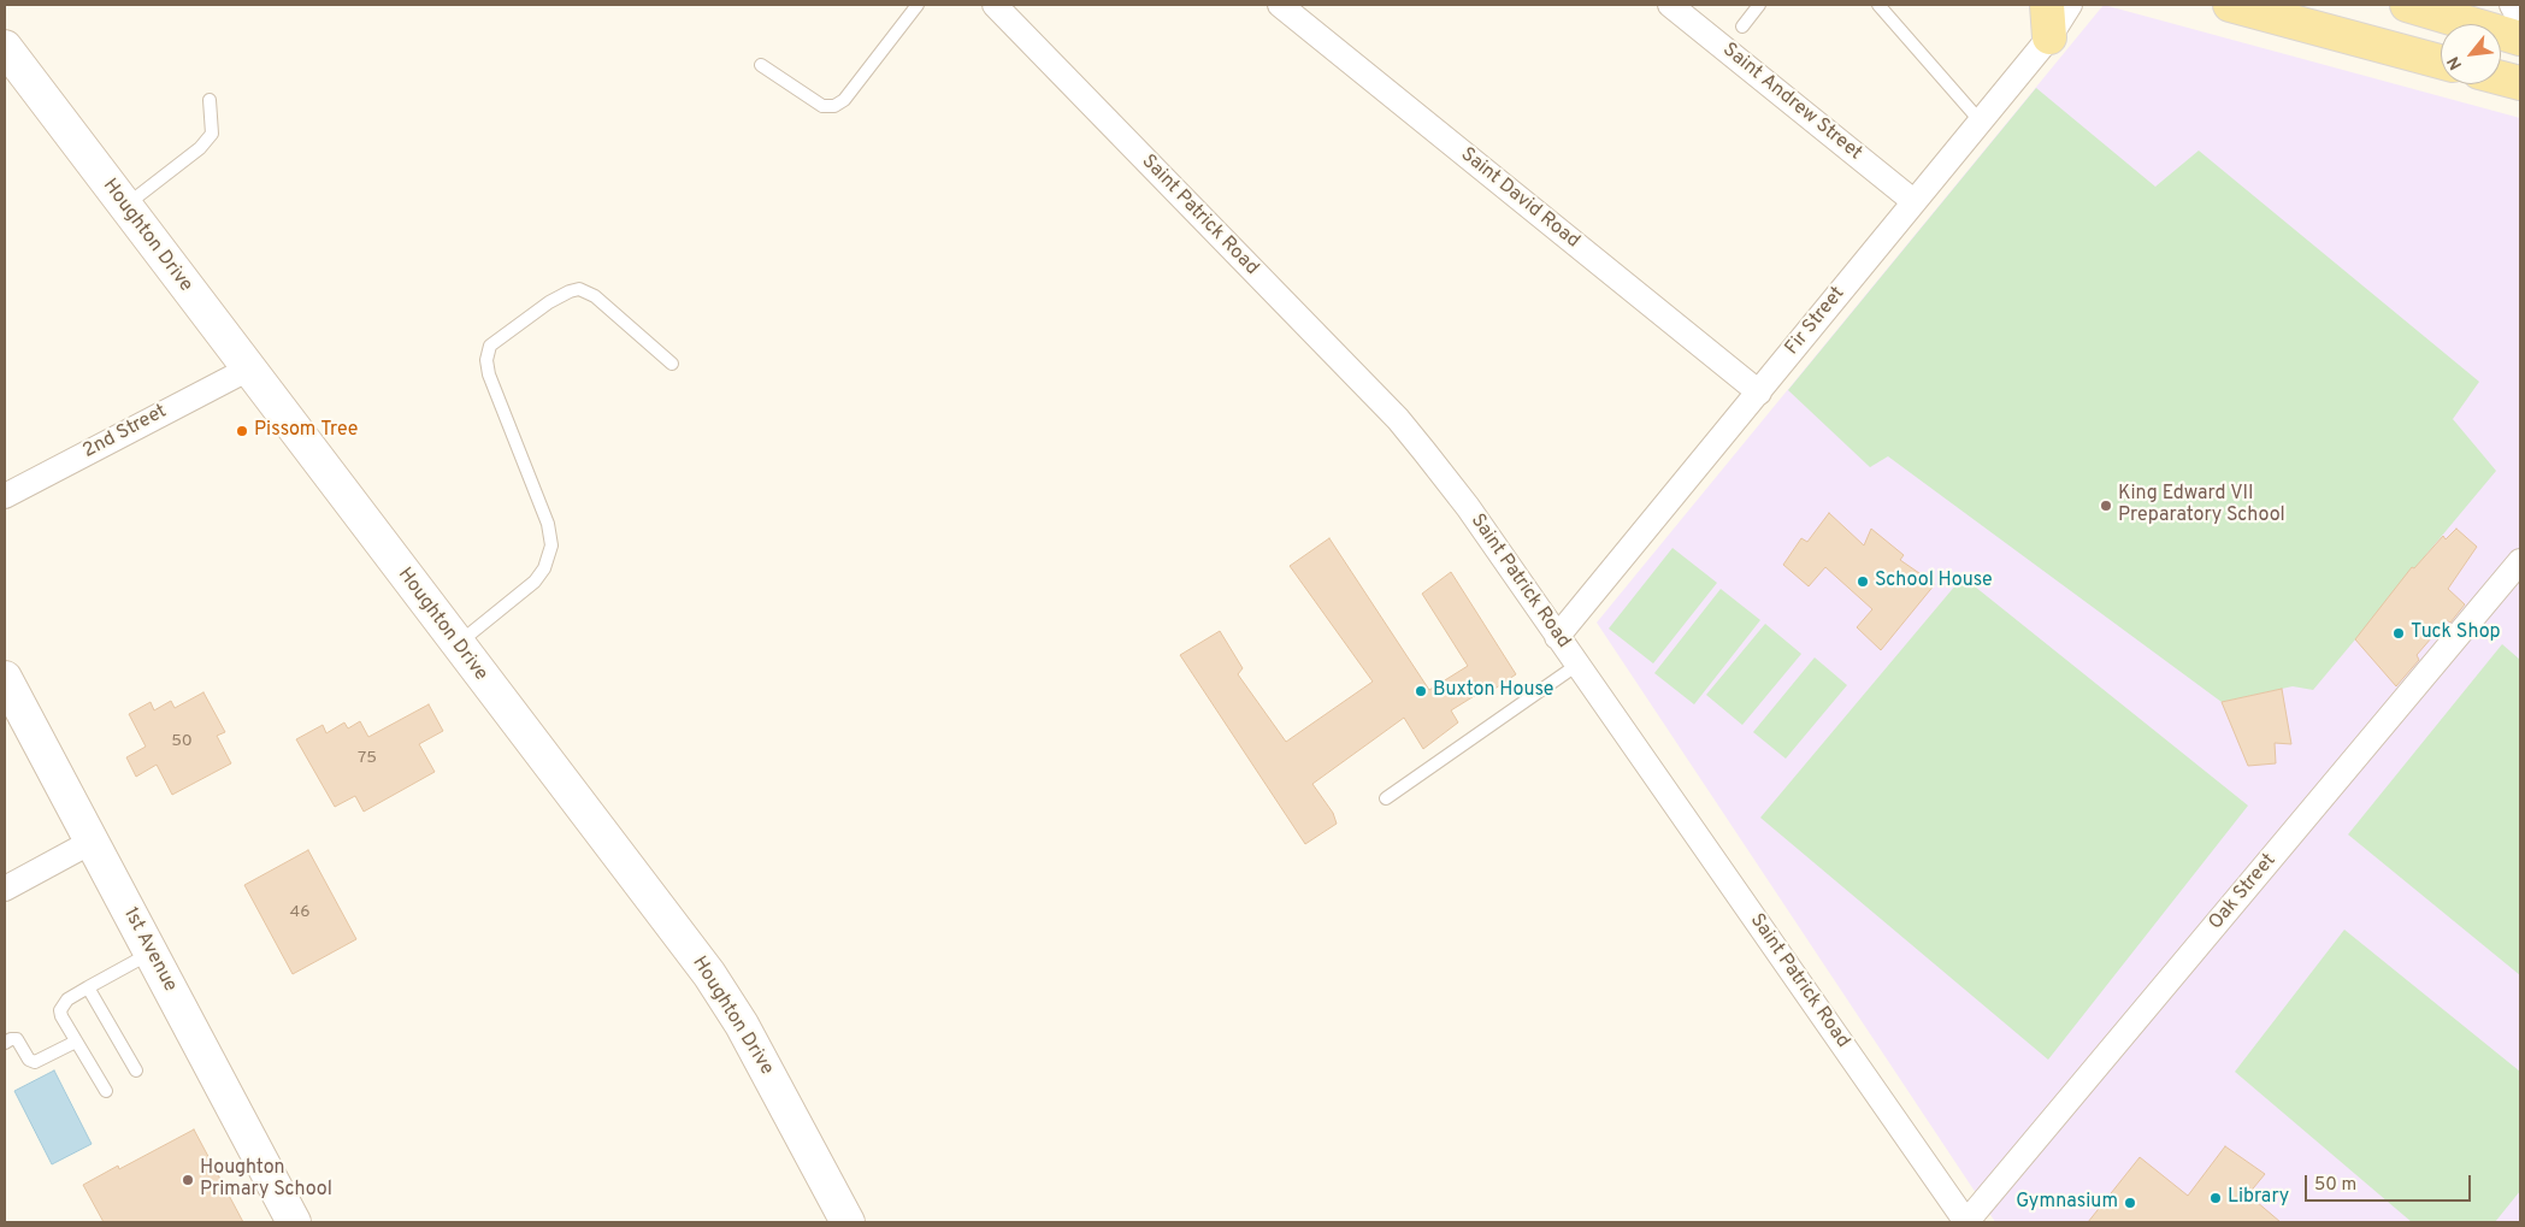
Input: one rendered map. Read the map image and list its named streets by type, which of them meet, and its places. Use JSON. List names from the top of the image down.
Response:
{
  "streets": {
    "street": [
      "Saint Andrew Street",
      "Saint David Road",
      "Saint Patrick Road",
      "Houghton Drive",
      "Fir Street",
      "2nd Street",
      "Oak Street",
      "1st Avenue"
    ]
  },
  "crossings": [
    ["Saint Andrew Street", "Fir Street"],
    ["Saint David Road", "Fir Street"],
    ["Saint Patrick Road", "Fir Street"],
    ["Saint Patrick Road", "Oak Street"],
    ["Houghton Drive", "2nd Street"]
  ],
  "places": [
    "Pissom Tree",
    "King Edward VII Preparatory School",
    "School House",
    "Tuck Shop",
    "Buxton House",
    "Houghton Primary School",
    "Library",
    "Gymnasium"
  ],
  "house_numbers": ["50", "75", "46"],
  "scale_bar": "50 m",
  "north": "bottom left"
}
